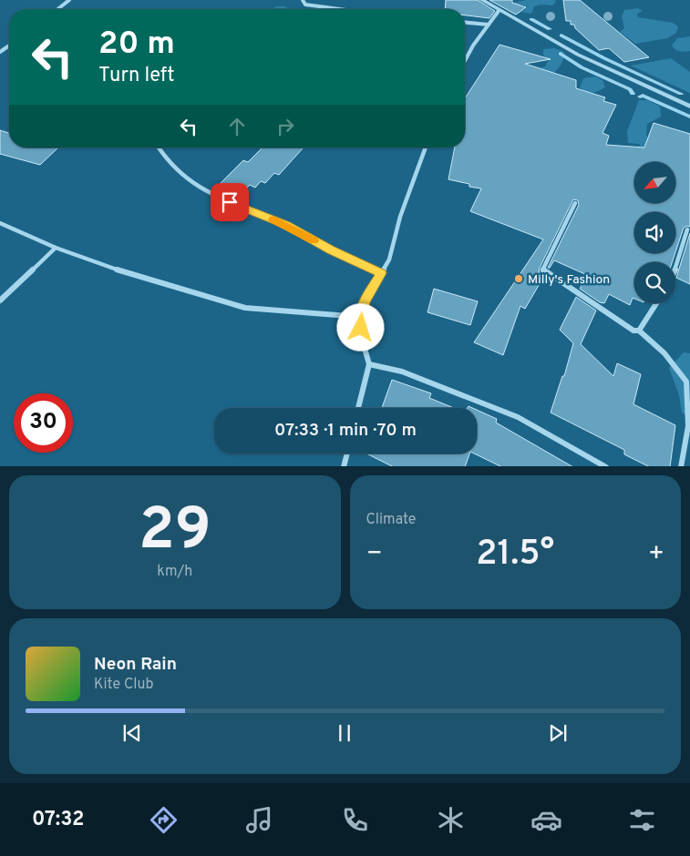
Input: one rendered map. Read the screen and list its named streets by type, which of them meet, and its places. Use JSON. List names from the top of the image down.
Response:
{
  "places": ["Milly's Fashion"],
  "north": "bottom left",
  "page": {
    "turn": ["20 m", "Turn left"],
    "limit": "30",
    "trip": "07:33 · 1 min · 70 m",
    "tile": [
      ["29", "km/h"],
      "Climate"
    ],
    "heat": ["−", "21.5°", "+"],
    "song": ["Neon Rain", "Kite Club"],
    "tabs": "07:32"
  }
}
